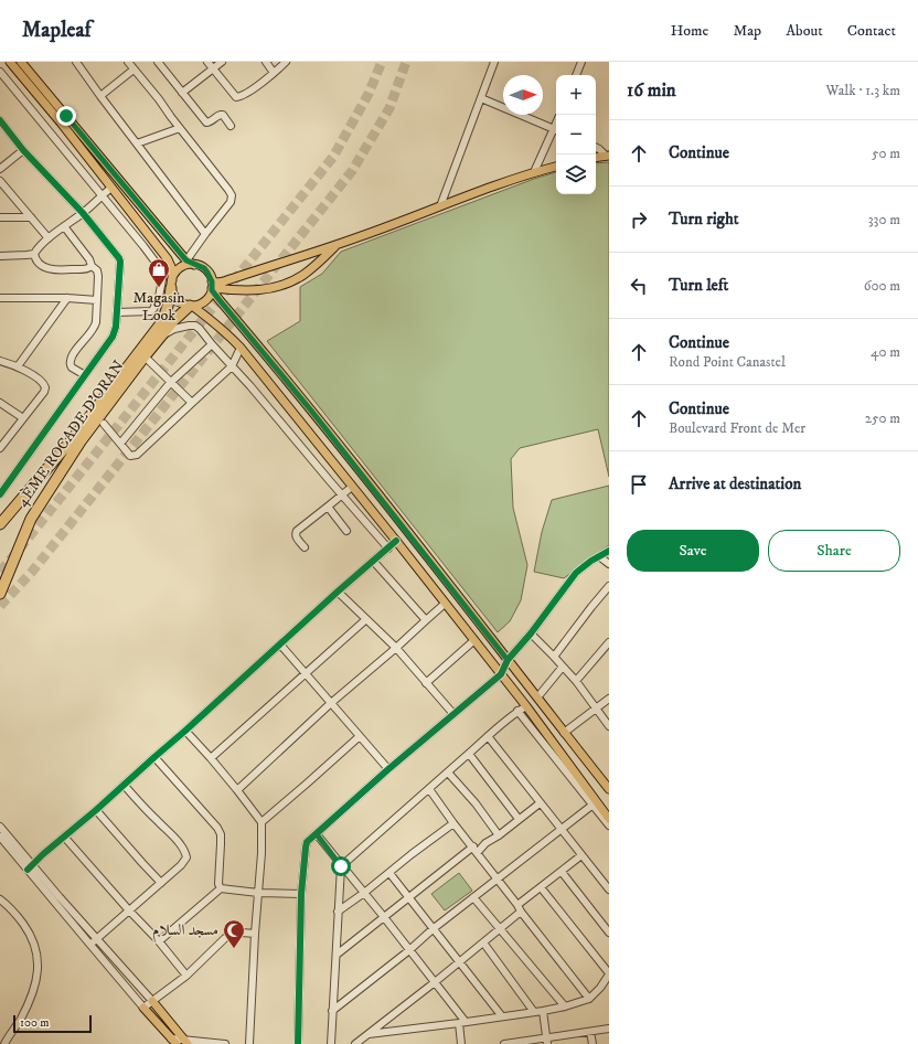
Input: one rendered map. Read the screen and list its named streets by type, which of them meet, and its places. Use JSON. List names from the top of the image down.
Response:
{
  "streets": {
    "highway": ["4ÈME ROCADE D'ORAN"]
  },
  "places": {
    "shop": ["Magasin Look"],
    "mosque": ["مسجد السلام"]
  },
  "scale_bar": "100 m",
  "north": "right",
  "page": {
    "header": "Mapleaf",
    "nav": [
      "Home",
      "Map",
      "About",
      "Contact"
    ],
    "heading": ["16 min", "Walk · 1.3 km"],
    "map_buttons": ["+", "−"],
    "list": [
      ["Continue", "50 m"],
      ["Turn right", "330 m"],
      ["Turn left", "600 m"],
      ["Continue", "Rond Point Canastel", "40 m"],
      ["Continue", "Boulevard Front de Mer", "250 m"],
      "Arrive at destination"
    ],
    "buttons": ["Save", "Share"],
    "scale": "100 m"
  }
}
